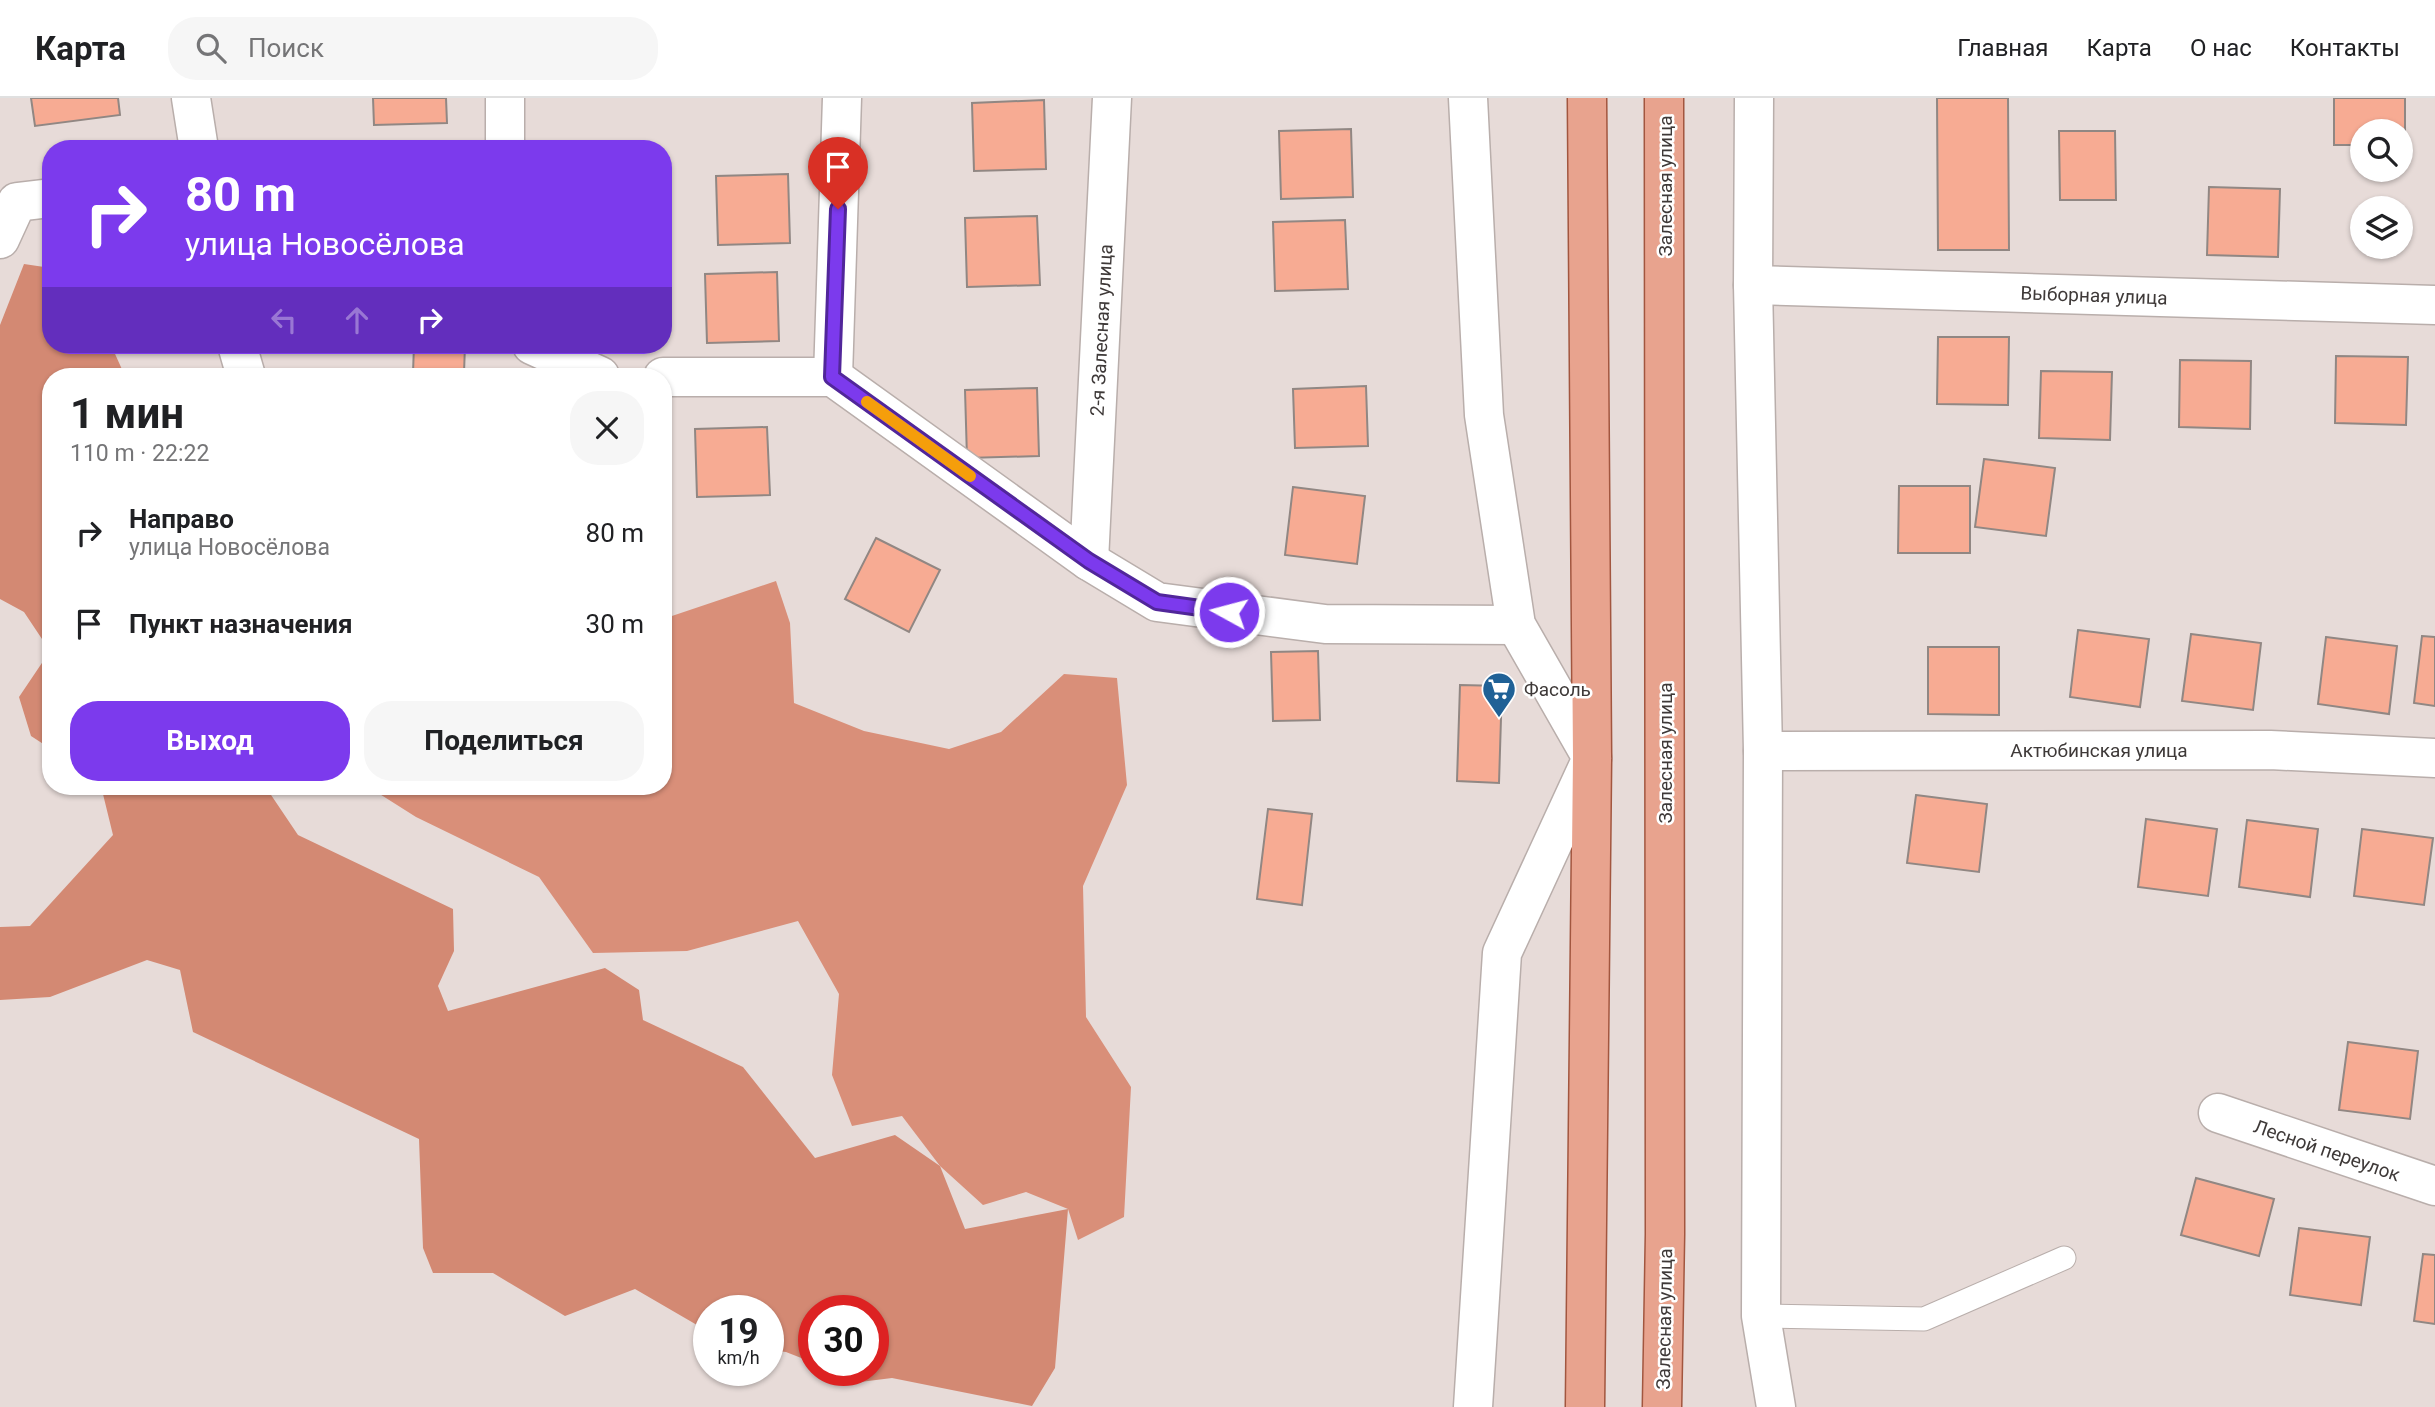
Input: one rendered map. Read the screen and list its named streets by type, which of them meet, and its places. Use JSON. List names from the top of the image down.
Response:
{
  "streets": {
    "main road": ["Залесная улица"],
    "street": [
      "Выборная улица",
      "2-я Залесная улица",
      "Актюбинская улица",
      "Лесной переулок"
    ]
  },
  "places": {
    "supermarket": ["Фасоль"]
  },
  "page": {
    "header": "Карта",
    "search": "Поиск",
    "nav": [
      "Главная",
      "Карта",
      "О нас",
      "Контакты"
    ],
    "turn": ["80 m", "улица Новосёлова"],
    "heading": ["1 мин", "110 m · 22:22"],
    "list": [
      {
        "name": "Направо",
        "note": "улица Новосёлова",
        "value": "80 m"
      },
      {
        "name": "Пункт назначения",
        "value": "30 m"
      }
    ],
    "buttons": ["Выход", "Поделиться"],
    "speed": "19 km/h",
    "limit": "30"
  }
}
